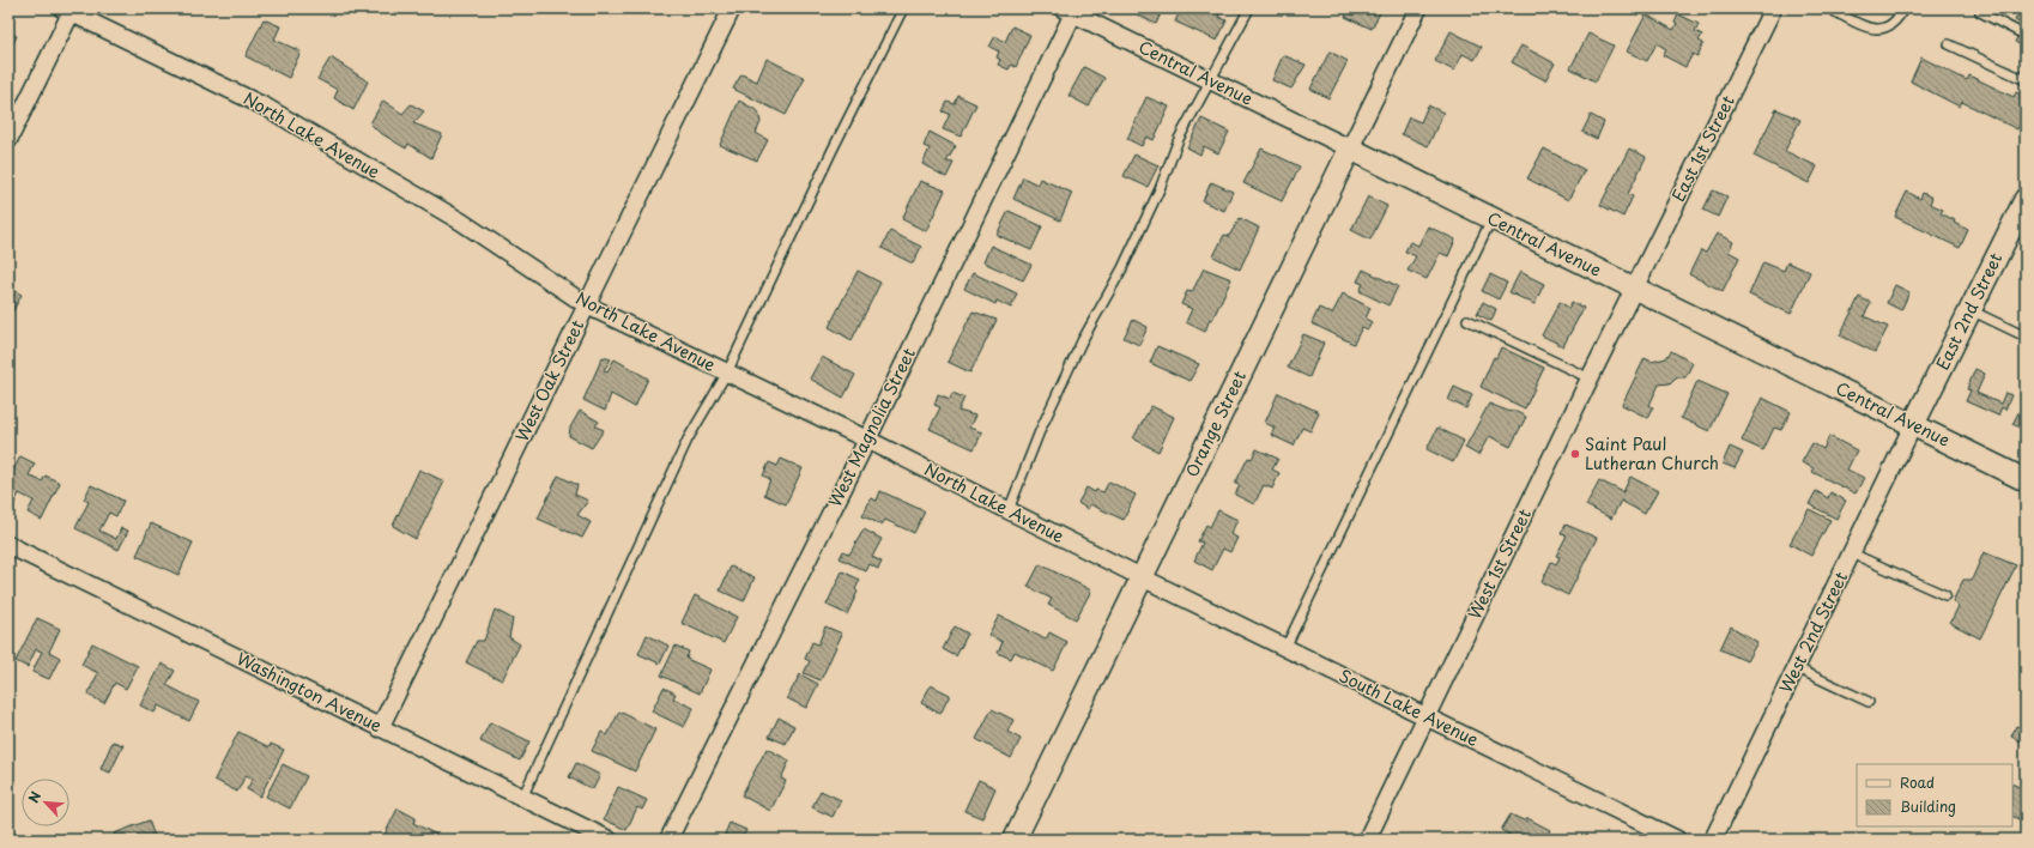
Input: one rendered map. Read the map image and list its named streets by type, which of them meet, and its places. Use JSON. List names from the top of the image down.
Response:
{
  "streets": {
    "street": [
      "Central Avenue",
      "North Lake Avenue",
      "East 1st Street",
      "East 2nd Street",
      "West Oak Street",
      "Orange Street",
      "West Magnolia Street",
      "West 1st Street",
      "West 2nd Street",
      "Washington Avenue",
      "South Lake Avenue"
    ]
  },
  "crossings": [
    ["Central Avenue", "East 1st Street"],
    ["Central Avenue", "East 2nd Street"],
    ["Central Avenue", "Orange Street"],
    ["Central Avenue", "West Magnolia Street"],
    ["Central Avenue", "West 1st Street"],
    ["Central Avenue", "West 2nd Street"],
    ["North Lake Avenue", "West Oak Street"],
    ["North Lake Avenue", "Orange Street"],
    ["North Lake Avenue", "West Magnolia Street"],
    ["North Lake Avenue", "South Lake Avenue"],
    ["East 1st Street", "West 1st Street"],
    ["East 2nd Street", "West 2nd Street"],
    ["West Oak Street", "Washington Avenue"],
    ["Orange Street", "South Lake Avenue"],
    ["West 1st Street", "South Lake Avenue"]
  ],
  "places": ["Saint Paul Lutheran Church"],
  "legend": ["Road", "Building"],
  "north": "top left"
}
